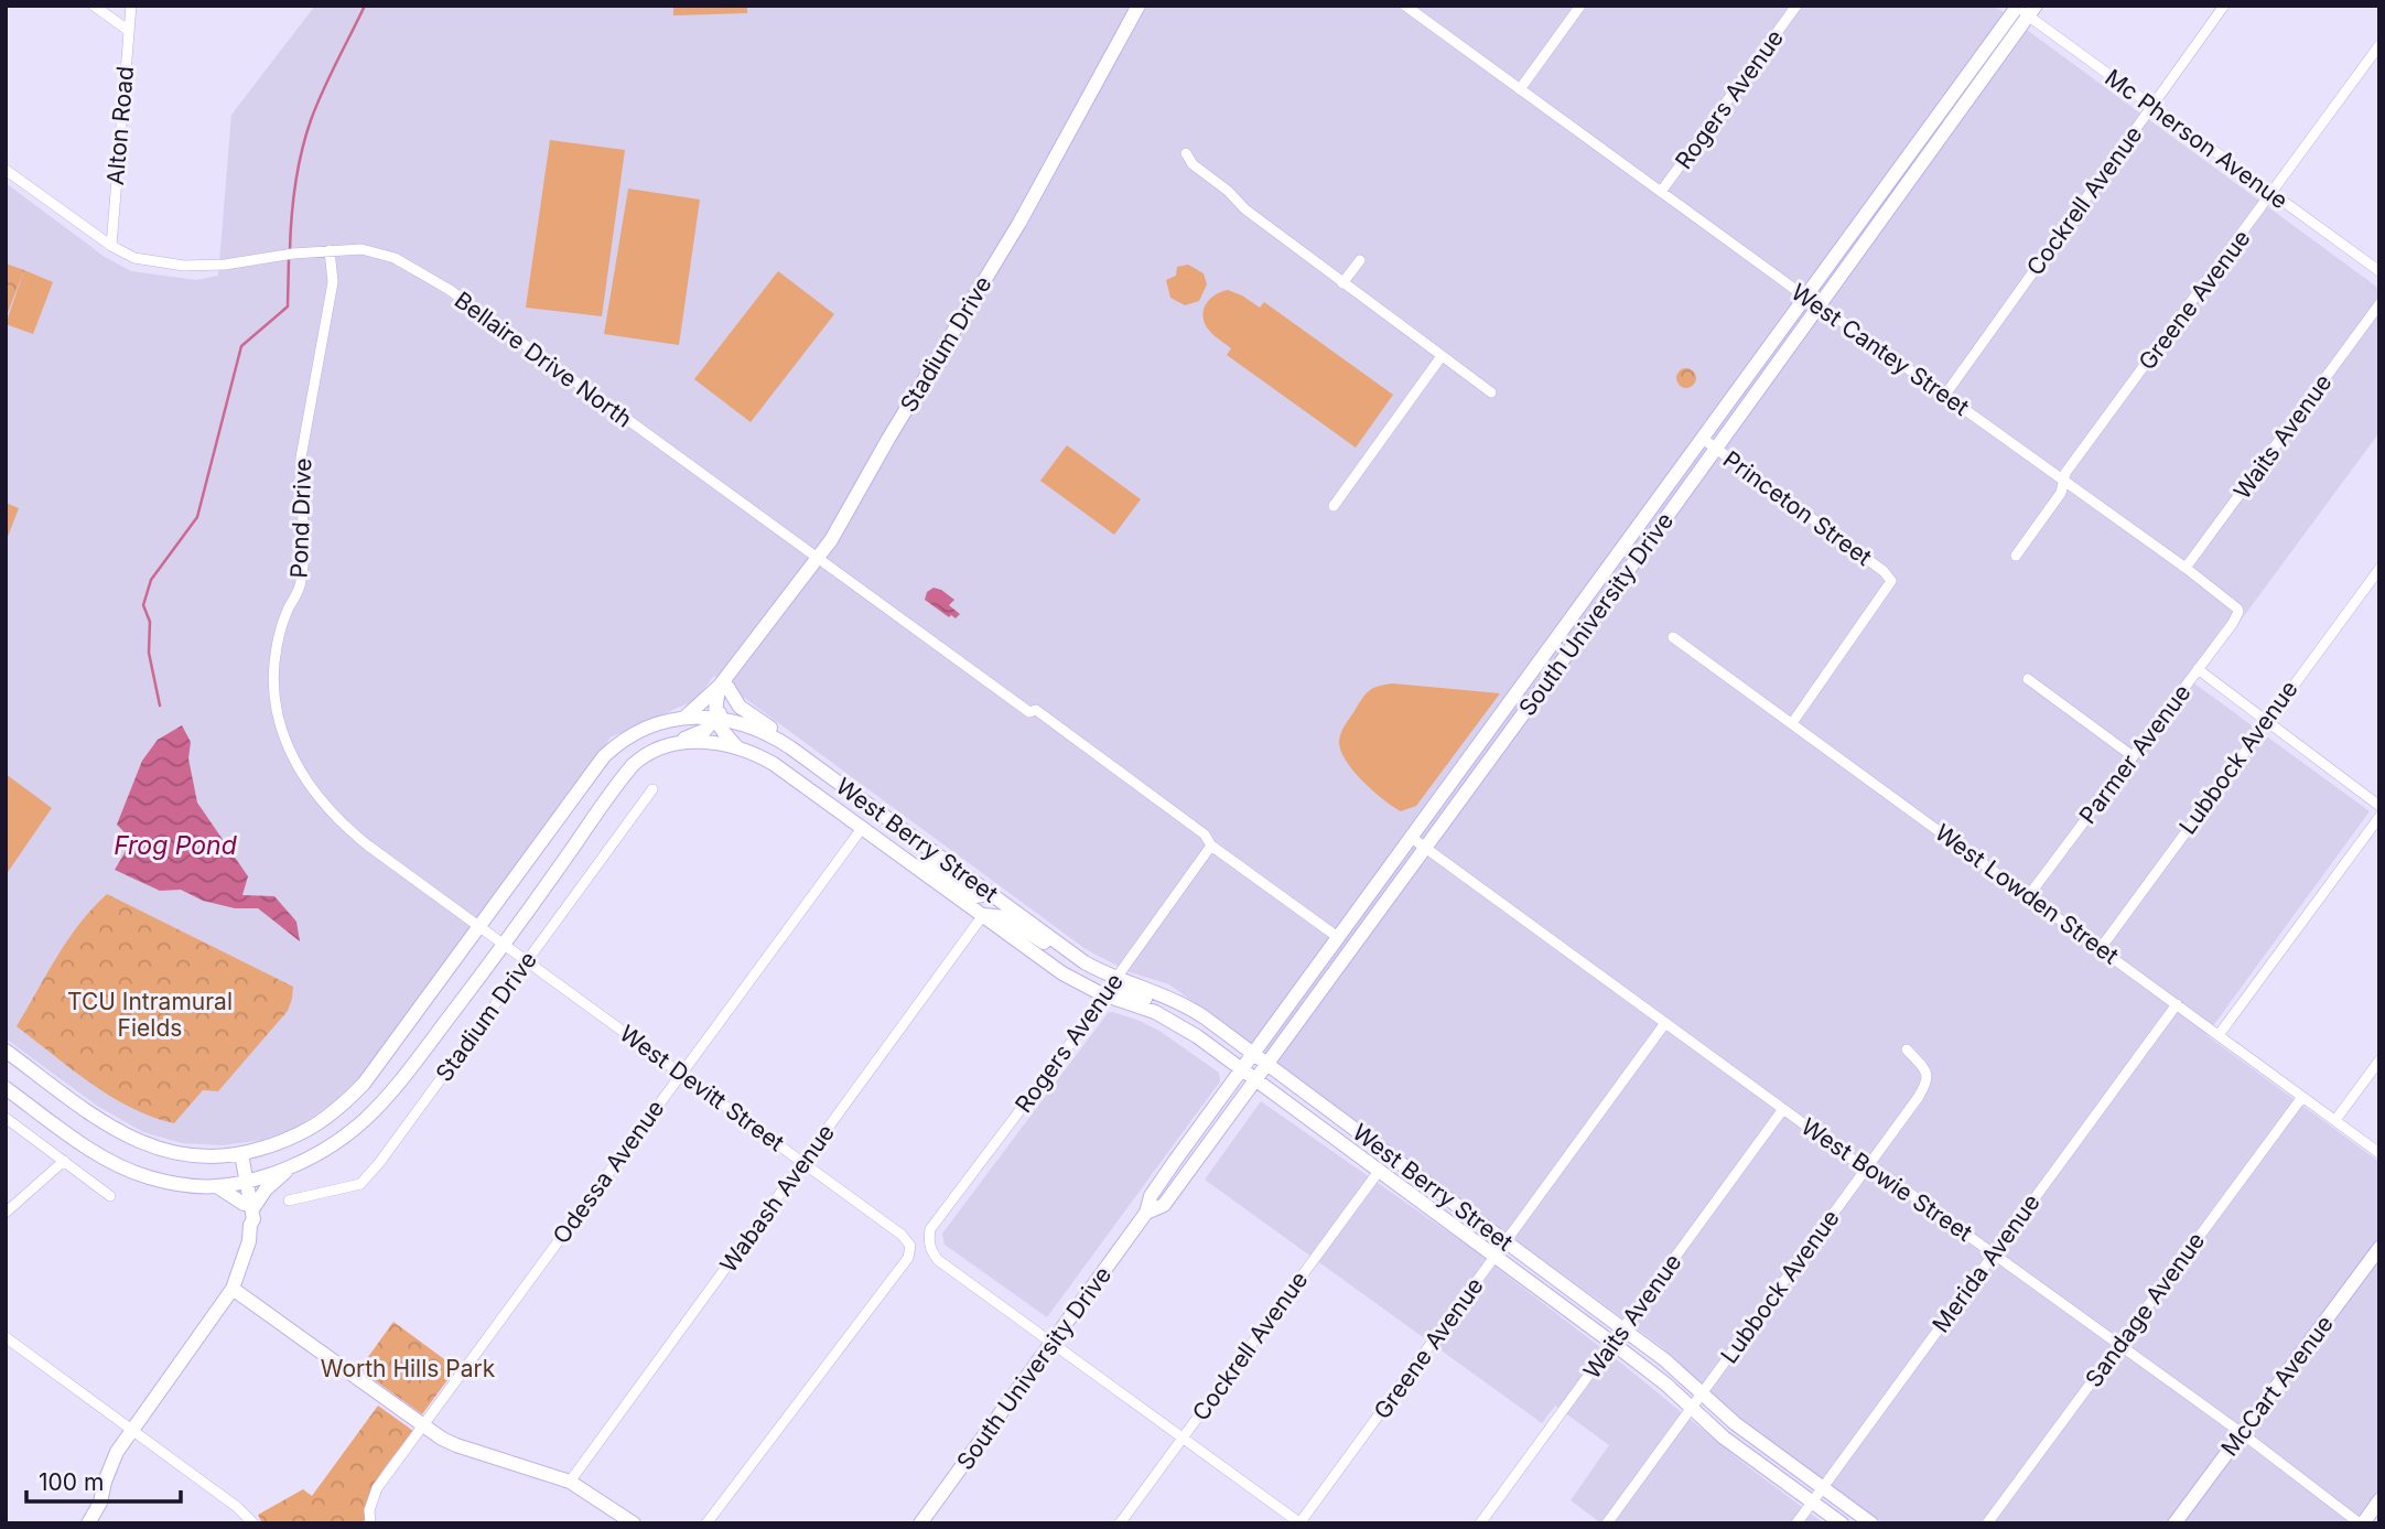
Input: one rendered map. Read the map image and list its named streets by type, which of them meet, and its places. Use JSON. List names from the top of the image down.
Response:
{
  "streets": {
    "main road": [
      "Stadium Drive",
      "South University Drive",
      "West Berry Street",
      "McCart Avenue"
    ],
    "street": [
      "Rogers Avenue",
      "Alton Road",
      "Mc Pherson Avenue",
      "Cockrell Avenue",
      "Greene Avenue",
      "West Cantey Street",
      "Bellaire Drive North",
      "Waits Avenue",
      "Princeton Street",
      "Pond Drive",
      "Parmer Avenue",
      "Lubbock Avenue",
      "West Lowden Street",
      "West Devitt Street",
      "Odessa Avenue",
      "West Bowie Street",
      "Wabash Avenue",
      "Merida Avenue",
      "Sandage Avenue"
    ]
  },
  "crossings": [
    ["Rogers Avenue", "West Cantey Street"],
    ["Rogers Avenue", "Bellaire Drive North"],
    ["Rogers Avenue", "South University Drive"],
    ["Rogers Avenue", "West Berry Street"],
    ["Alton Road", "Bellaire Drive North"],
    ["Mc Pherson Avenue", "Cockrell Avenue"],
    ["Mc Pherson Avenue", "Greene Avenue"],
    ["Mc Pherson Avenue", "South University Drive"],
    ["Cockrell Avenue", "West Cantey Street"],
    ["Cockrell Avenue", "West Berry Street"],
    ["Greene Avenue", "West Cantey Street"],
    ["Greene Avenue", "West Berry Street"],
    ["Greene Avenue", "West Bowie Street"],
    ["Stadium Drive", "Bellaire Drive North"],
    ["Stadium Drive", "West Berry Street"],
    ["Stadium Drive", "West Devitt Street"],
    ["West Cantey Street", "Waits Avenue"],
    ["West Cantey Street", "South University Drive"],
    ["West Cantey Street", "Parmer Avenue"],
    ["Bellaire Drive North", "Pond Drive"],
    ["Waits Avenue", "West Berry Street"],
    ["Waits Avenue", "West Bowie Street"],
    ["Princeton Street", "South University Drive"],
    ["Princeton Street", "West Lowden Street"],
    ["Pond Drive", "West Berry Street"],
    ["Pond Drive", "West Devitt Street"],
    ["South University Drive", "West Berry Street"],
    ["South University Drive", "West Bowie Street"],
    ["Parmer Avenue", "West Lowden Street"],
    ["Lubbock Avenue", "West Berry Street"],
    ["Lubbock Avenue", "West Lowden Street"],
    ["Lubbock Avenue", "West Bowie Street"],
    ["West Berry Street", "West Devitt Street"],
    ["West Berry Street", "Odessa Avenue"],
    ["West Berry Street", "Wabash Avenue"],
    ["West Berry Street", "Merida Avenue"],
    ["West Lowden Street", "Merida Avenue"],
    ["West Lowden Street", "Sandage Avenue"],
    ["West Devitt Street", "Odessa Avenue"],
    ["West Devitt Street", "Wabash Avenue"],
    ["West Bowie Street", "Merida Avenue"],
    ["West Bowie Street", "Sandage Avenue"],
    ["West Bowie Street", "McCart Avenue"]
  ],
  "water": ["Frog Pond"],
  "parks": ["TCU Intramural Fields", "Worth Hills Park"],
  "scale_bar": "100 m"
}
